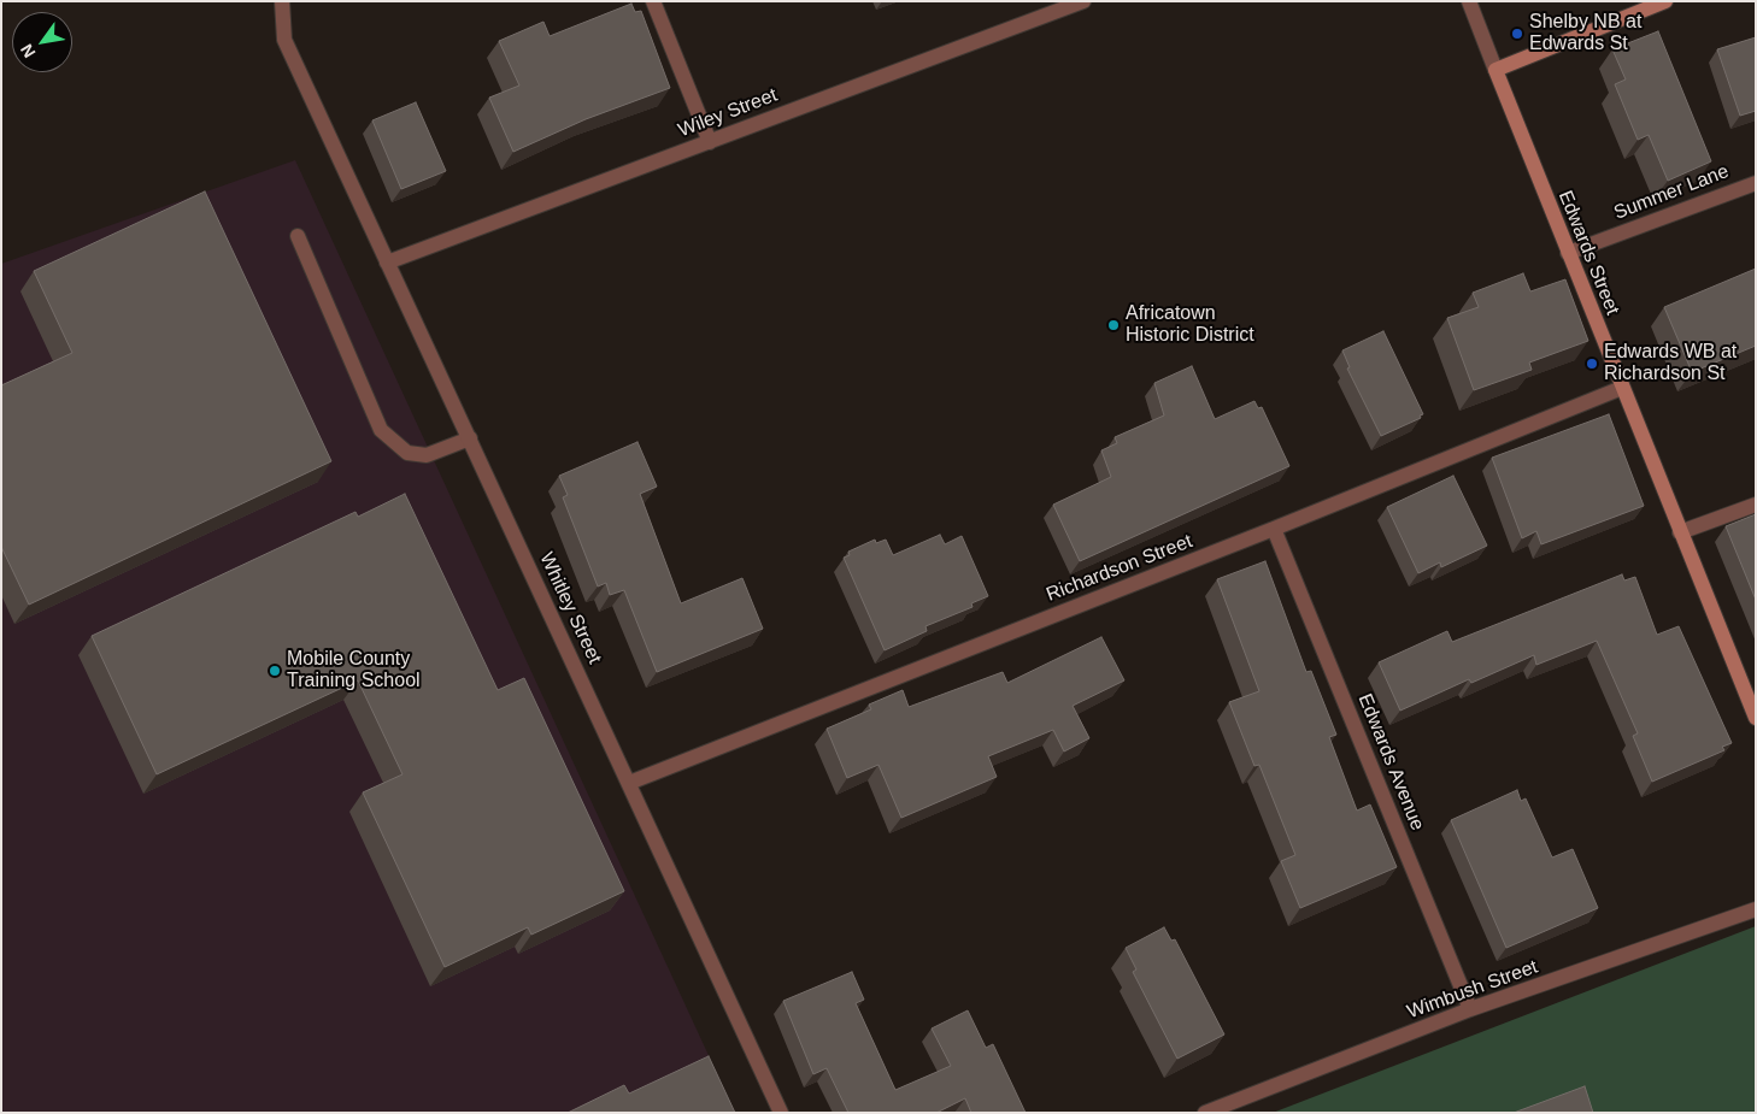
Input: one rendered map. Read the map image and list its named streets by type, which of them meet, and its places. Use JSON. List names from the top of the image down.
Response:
{
  "streets": {
    "street": [
      "Wiley Street",
      "Summer Lane",
      "Edwards Street",
      "Richardson Street",
      "Whitley Street",
      "Edwards Avenue",
      "Wimbush Street"
    ]
  },
  "crossings": [
    ["Wiley Street", "Whitley Street"],
    ["Summer Lane", "Edwards Street"],
    ["Edwards Street", "Richardson Street"],
    ["Richardson Street", "Whitley Street"],
    ["Richardson Street", "Edwards Avenue"],
    ["Edwards Avenue", "Wimbush Street"]
  ],
  "places": [
    "Shelby NB at Edwards St",
    "Africatown Historic District",
    "Edwards WB at Richardson St",
    "Mobile County Training School"
  ],
  "north": "bottom left"
}
